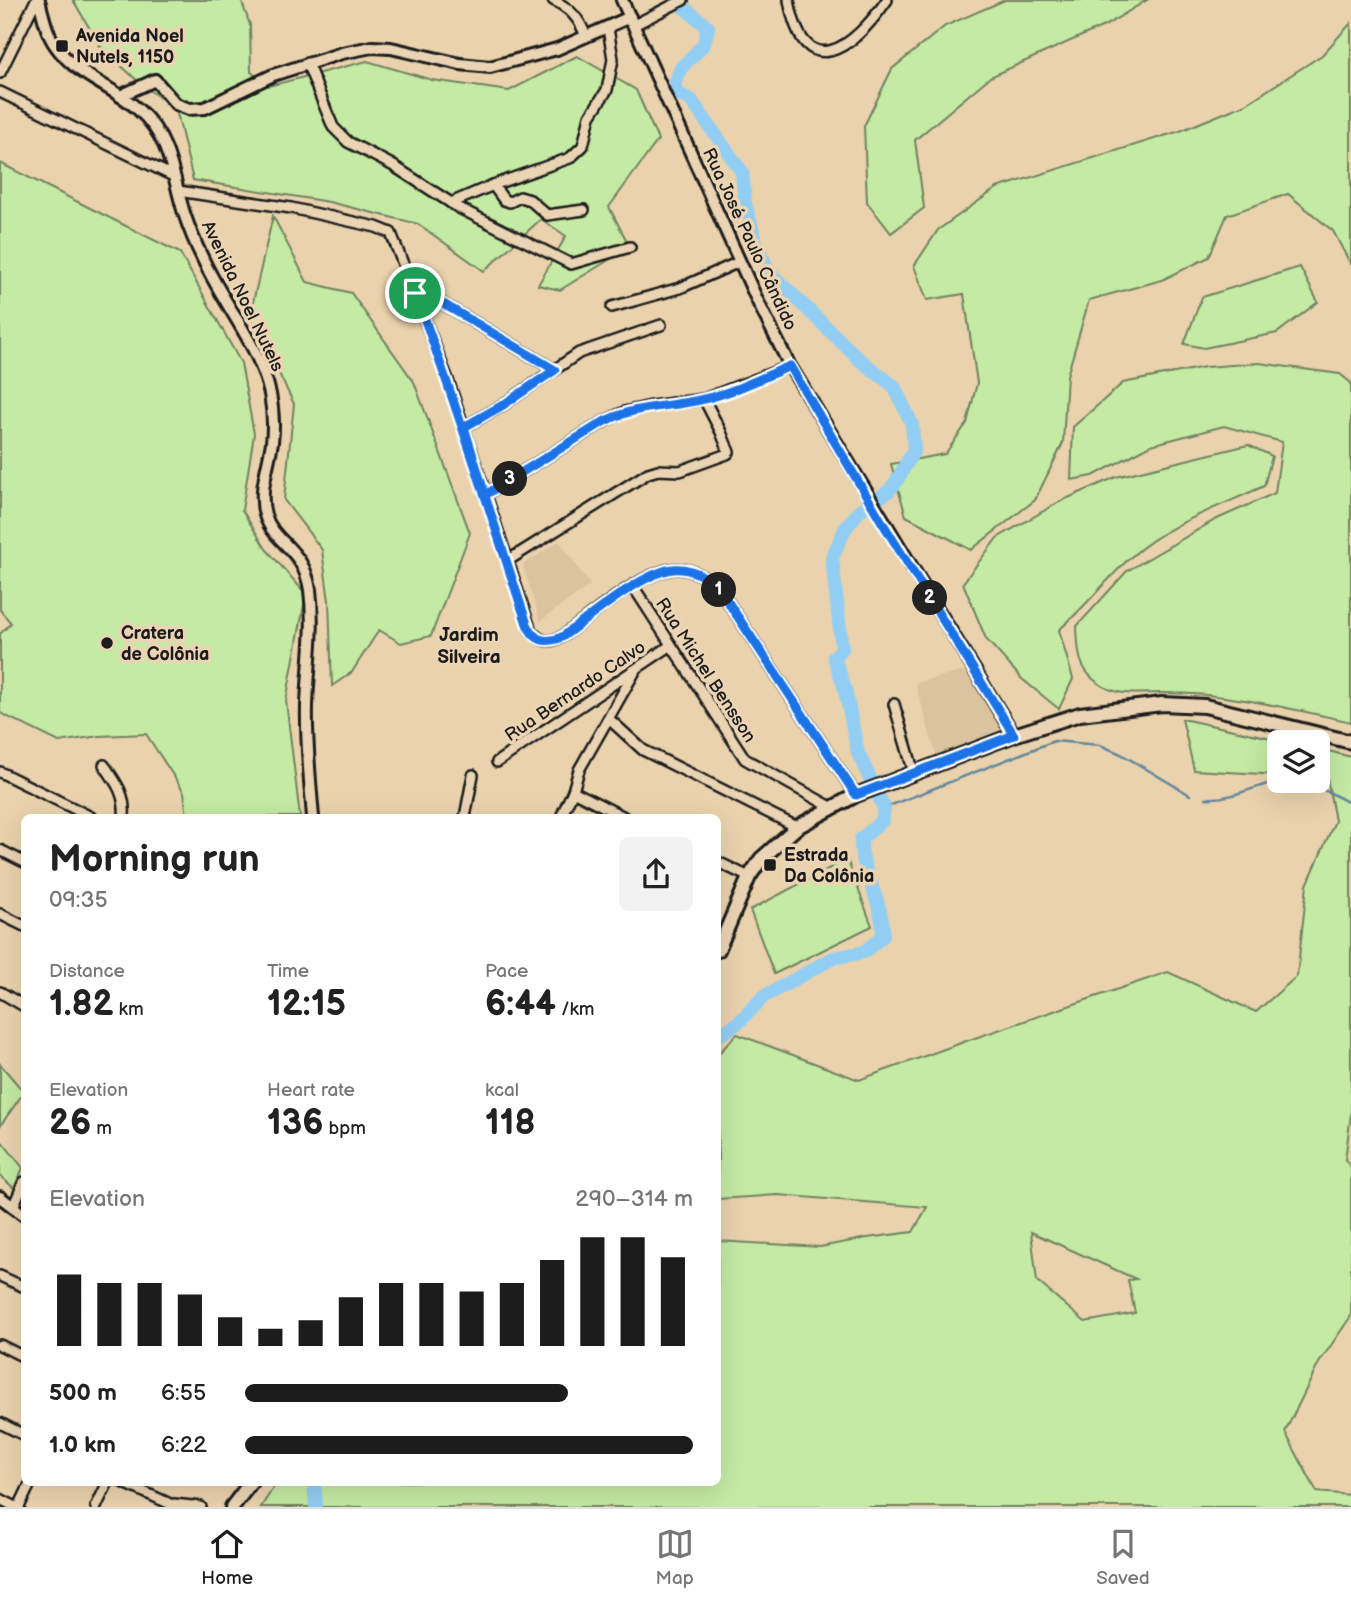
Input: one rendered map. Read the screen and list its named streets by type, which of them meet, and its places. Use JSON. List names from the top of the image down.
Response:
{
  "streets": {
    "street": [
      "Rua José Paulo Cândido",
      "Avenida Noel Nutels",
      "Rua Michel Bensson",
      "Rua Bernardo Calvo"
    ]
  },
  "crossings": [
    ["Rua Michel Bensson", "Rua Bernardo Calvo"]
  ],
  "districts": ["Jardim Silveira"],
  "places": {
    "transit": ["Avenida Noel Nutels, 1150", "Estrada Da Colônia"],
    "other": ["Cratera de Colônia"]
  },
  "page": {
    "pins": ["3", "1", "2"],
    "heading": ["Morning run", "09:35"],
    "stats": [
      ["Distance", "1.82 km"],
      ["Time", "12:15"],
      ["Pace", "6:44 /km"],
      ["Elevation", "26 m"],
      ["Heart rate", "136 bpm"],
      ["kcal", "118"]
    ],
    "chart": ["Elevation", "290–314 m"],
    "list": [
      {
        "name": "500 m",
        "note": "6:55"
      },
      {
        "name": "1.0 km",
        "note": "6:22"
      }
    ],
    "tabs": ["Home", "Map", "Saved"]
  }
}
